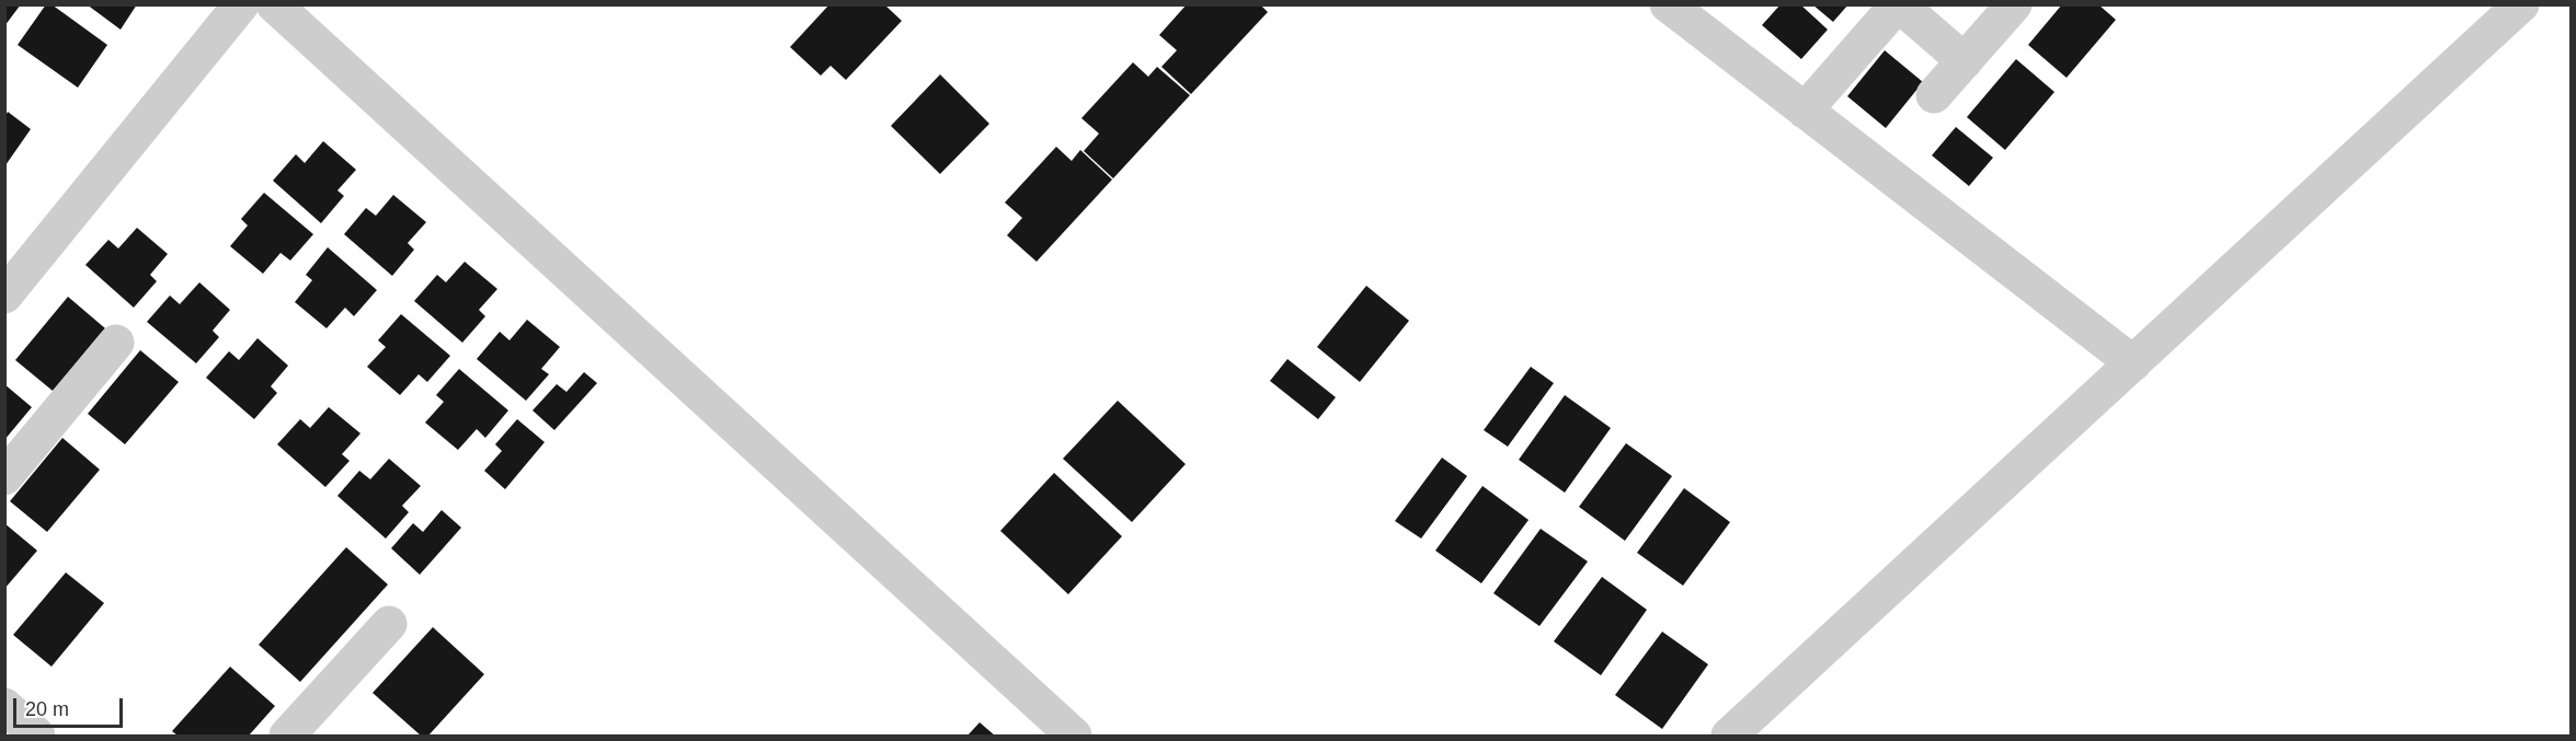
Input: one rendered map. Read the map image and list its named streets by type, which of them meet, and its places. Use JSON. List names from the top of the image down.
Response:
{
  "scale_bar": "20 m"
}
